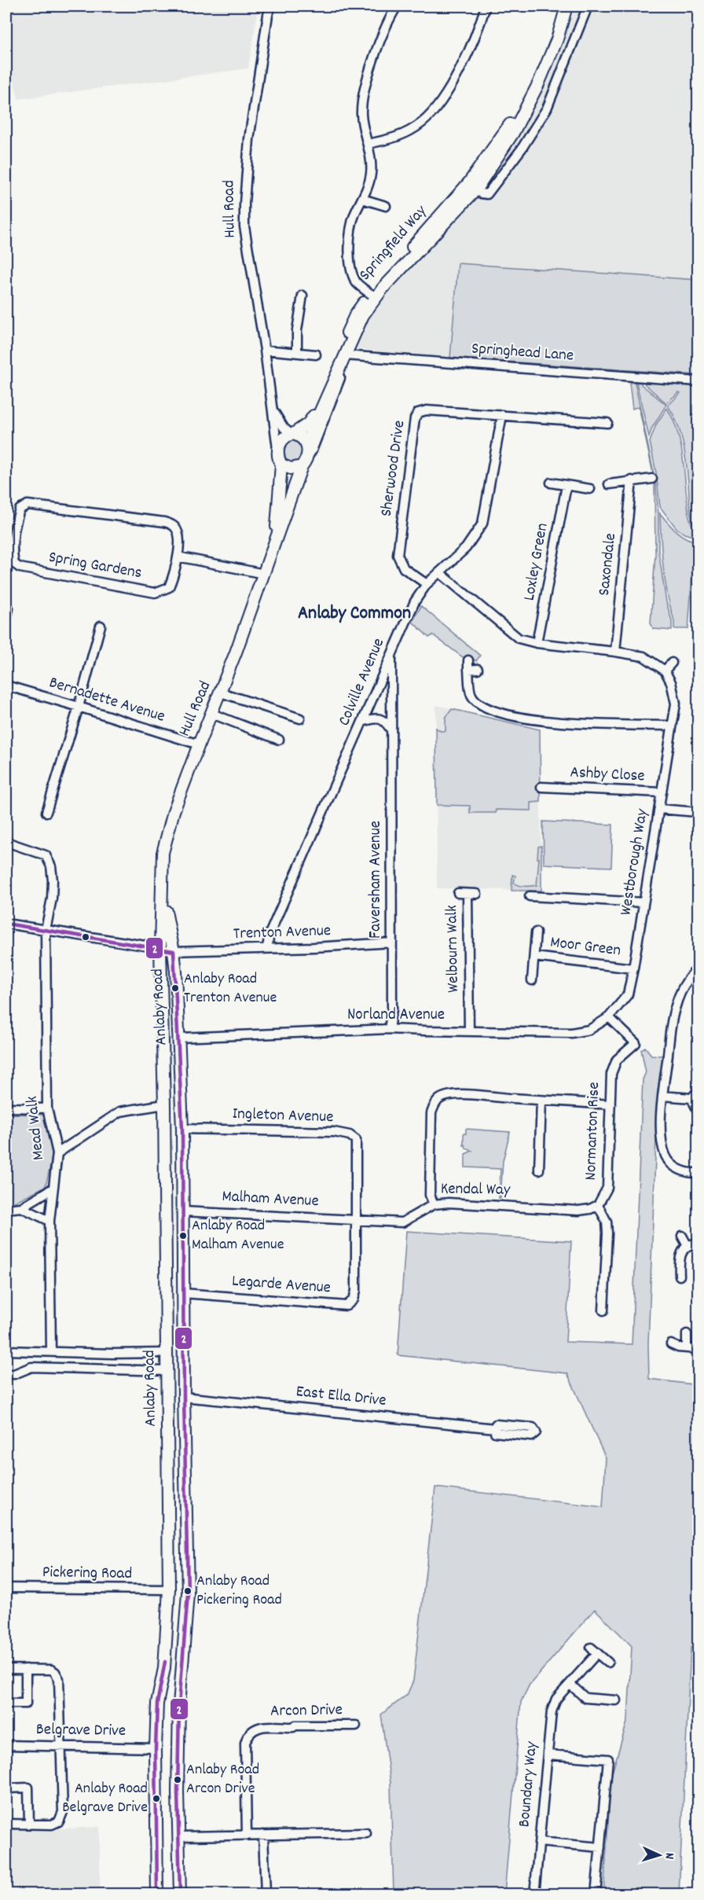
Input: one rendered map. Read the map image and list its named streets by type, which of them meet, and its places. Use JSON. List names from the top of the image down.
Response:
{
  "streets": {
    "main road": ["Hull Road", "Springfield Way", "Anlaby Road"],
    "street": [
      "Springhead Lane",
      "Sherwood Drive",
      "Loxley Green",
      "Saxondale",
      "Spring Gardens",
      "Colville Avenue",
      "Bernadette Avenue",
      "Ashby Close",
      "Westborough Way",
      "Faversham Avenue",
      "Trenton Avenue",
      "Moor Green",
      "Welbourn Walk",
      "Norland Avenue",
      "Ingleton Avenue",
      "Mead Walk",
      "Normanton Rise",
      "Kendal Way",
      "Malham Avenue",
      "Legarde Avenue",
      "East Ella Drive",
      "Pickering Road",
      "Arcon Drive",
      "Belgrave Drive",
      "Boundary Way"
    ]
  },
  "crossings": [
    ["Hull Road", "Springfield Way"],
    ["Hull Road", "Bernadette Avenue"],
    ["Hull Road", "Anlaby Road"],
    ["Springfield Way", "Springhead Lane"],
    ["Sherwood Drive", "Colville Avenue"],
    ["Colville Avenue", "Faversham Avenue"],
    ["Colville Avenue", "Trenton Avenue"],
    ["Ashby Close", "Westborough Way"],
    ["Westborough Way", "Moor Green"],
    ["Westborough Way", "Norland Avenue"],
    ["Westborough Way", "Normanton Rise"],
    ["Faversham Avenue", "Trenton Avenue"],
    ["Faversham Avenue", "Norland Avenue"],
    ["Trenton Avenue", "Anlaby Road"],
    ["Welbourn Walk", "Norland Avenue"],
    ["Anlaby Road", "Norland Avenue"],
    ["Anlaby Road", "Ingleton Avenue"],
    ["Anlaby Road", "Malham Avenue"],
    ["Anlaby Road", "Legarde Avenue"],
    ["Anlaby Road", "East Ella Drive"],
    ["Anlaby Road", "Pickering Road"],
    ["Anlaby Road", "Belgrave Drive"],
    ["Norland Avenue", "Normanton Rise"],
    ["Ingleton Avenue", "Kendal Way"],
    ["Ingleton Avenue", "Malham Avenue"],
    ["Ingleton Avenue", "Legarde Avenue"],
    ["Normanton Rise", "Kendal Way"],
    ["Kendal Way", "Malham Avenue"],
    ["Kendal Way", "Legarde Avenue"],
    ["Malham Avenue", "Legarde Avenue"]
  ],
  "districts": ["Anlaby Common"],
  "places": [
    "Anlaby Road Trenton Avenue",
    "Anlaby Road Malham Avenue",
    "Anlaby Road Pickering Road",
    "Anlaby Road Arcon Drive",
    "Anlaby Road Belgrave Drive"
  ],
  "lines": ["transit line 2"],
  "north": "right"
}
